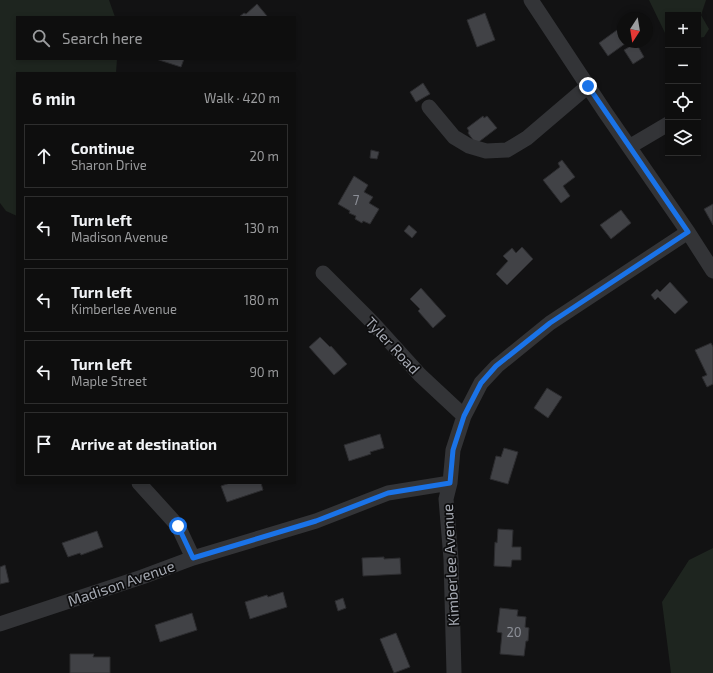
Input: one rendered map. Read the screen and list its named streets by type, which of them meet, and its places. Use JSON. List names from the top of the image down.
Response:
{
  "streets": {
    "street": ["Tyler Road", "Kimberlee Avenue", "Madison Avenue"]
  },
  "crossings": [
    ["Tyler Road", "Kimberlee Avenue"],
    ["Kimberlee Avenue", "Madison Avenue"]
  ],
  "house_numbers": ["7", "20"],
  "north": "bottom",
  "page": {
    "map_buttons": ["+", "−"],
    "search": "Search here",
    "heading": ["6 min", "Walk · 420 m"],
    "list": [
      ["Continue", "Sharon Drive", "20 m"],
      ["Turn left", "Madison Avenue", "130 m"],
      ["Turn left", "Kimberlee Avenue", "180 m"],
      ["Turn left", "Maple Street", "90 m"],
      "Arrive at destination"
    ]
  }
}
